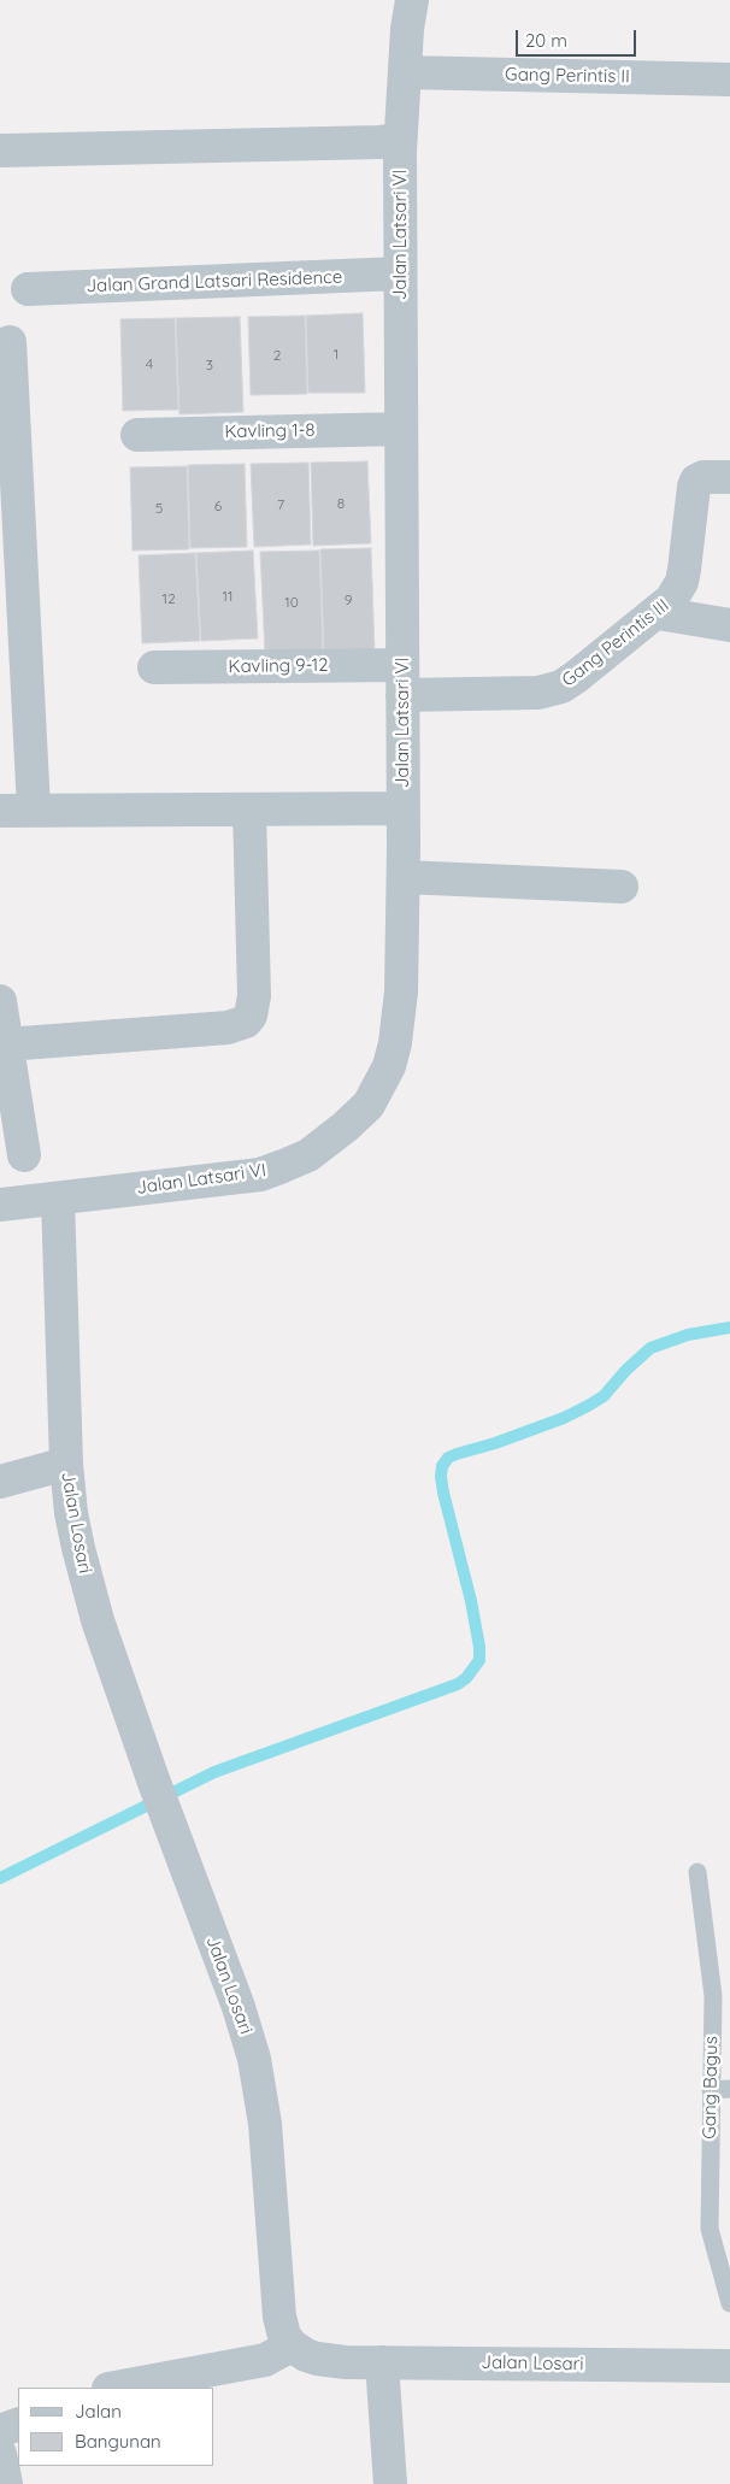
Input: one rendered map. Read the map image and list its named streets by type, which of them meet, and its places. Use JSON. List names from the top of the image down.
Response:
{
  "streets": {
    "street": [
      "Gang Perintis II",
      "Jalan Latsari VI",
      "Jalan Grand Latsari Residence",
      "Kavling 1-8",
      "Gang Perintis III",
      "Kavling 9-12",
      "Jalan Losari"
    ],
    "lane": ["Gang Bagus"]
  },
  "crossings": [
    ["Gang Perintis II", "Jalan Latsari VI"],
    ["Jalan Latsari VI", "Jalan Grand Latsari Residence"],
    ["Jalan Latsari VI", "Kavling 1-8"],
    ["Jalan Latsari VI", "Gang Perintis III"],
    ["Jalan Latsari VI", "Kavling 9-12"],
    ["Jalan Latsari VI", "Jalan Losari"],
    ["Gang Perintis III", "Kavling 9-12"]
  ],
  "house_numbers": [
    "1",
    "2",
    "4",
    "3",
    "8",
    "7",
    "6",
    "5",
    "11",
    "12",
    "9",
    "10"
  ],
  "legend": ["Jalan", "Bangunan"],
  "scale_bar": "20 m"
}
